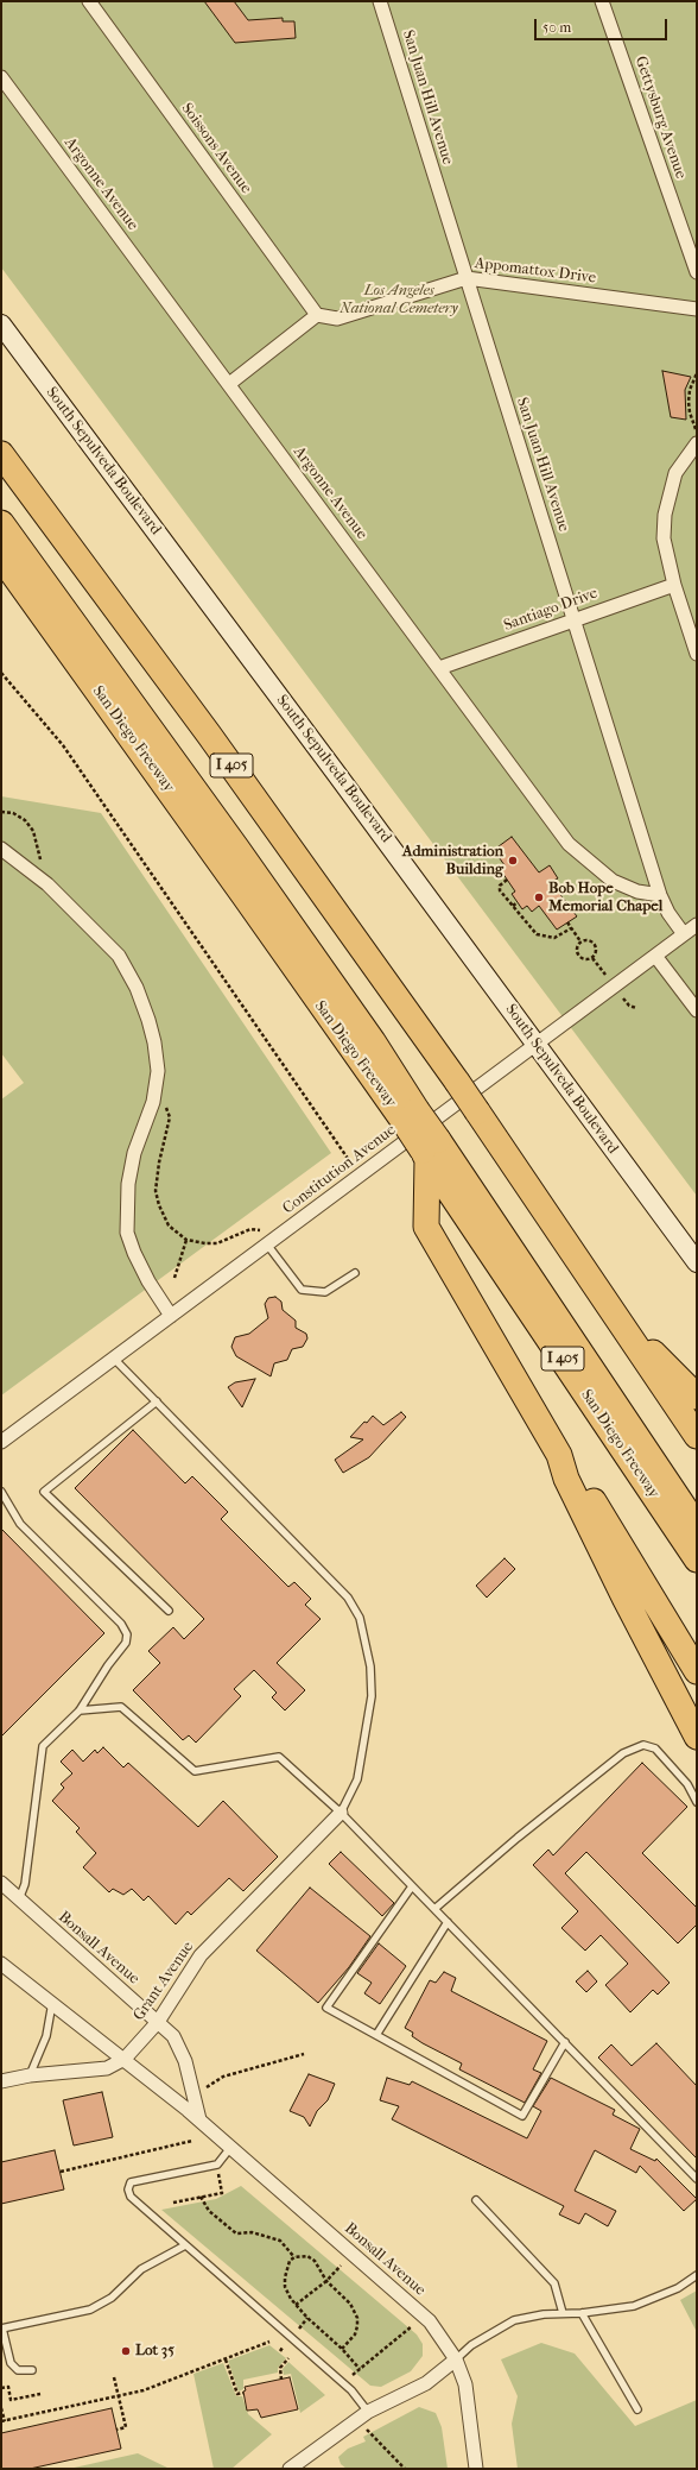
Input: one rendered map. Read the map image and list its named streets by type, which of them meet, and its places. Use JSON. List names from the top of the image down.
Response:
{
  "streets": {
    "highway": ["San Diego Freeway", "I 405"],
    "main road": ["South Sepulveda Boulevard"],
    "street": [
      "San Juan Hill Avenue",
      "Gettysburg Avenue",
      "Soissons Avenue",
      "Argonne Avenue",
      "Appomattox Drive",
      "Santiago Drive",
      "Constitution Avenue",
      "Bonsall Avenue",
      "Grant Avenue"
    ]
  },
  "crossings": [
    ["San Juan Hill Avenue", "Argonne Avenue"],
    ["San Juan Hill Avenue", "Appomattox Drive"],
    ["San Juan Hill Avenue", "Santiago Drive"],
    ["San Juan Hill Avenue", "Constitution Avenue"],
    ["Soissons Avenue", "Appomattox Drive"],
    ["Argonne Avenue", "Santiago Drive"],
    ["South Sepulveda Boulevard", "Constitution Avenue"],
    ["Bonsall Avenue", "Grant Avenue"]
  ],
  "parks": ["Los Angeles National Cemetery"],
  "places": ["Administration Building", "Bob Hope Memorial Chapel", "Lot 35"],
  "scale_bar": "50 m"
}
